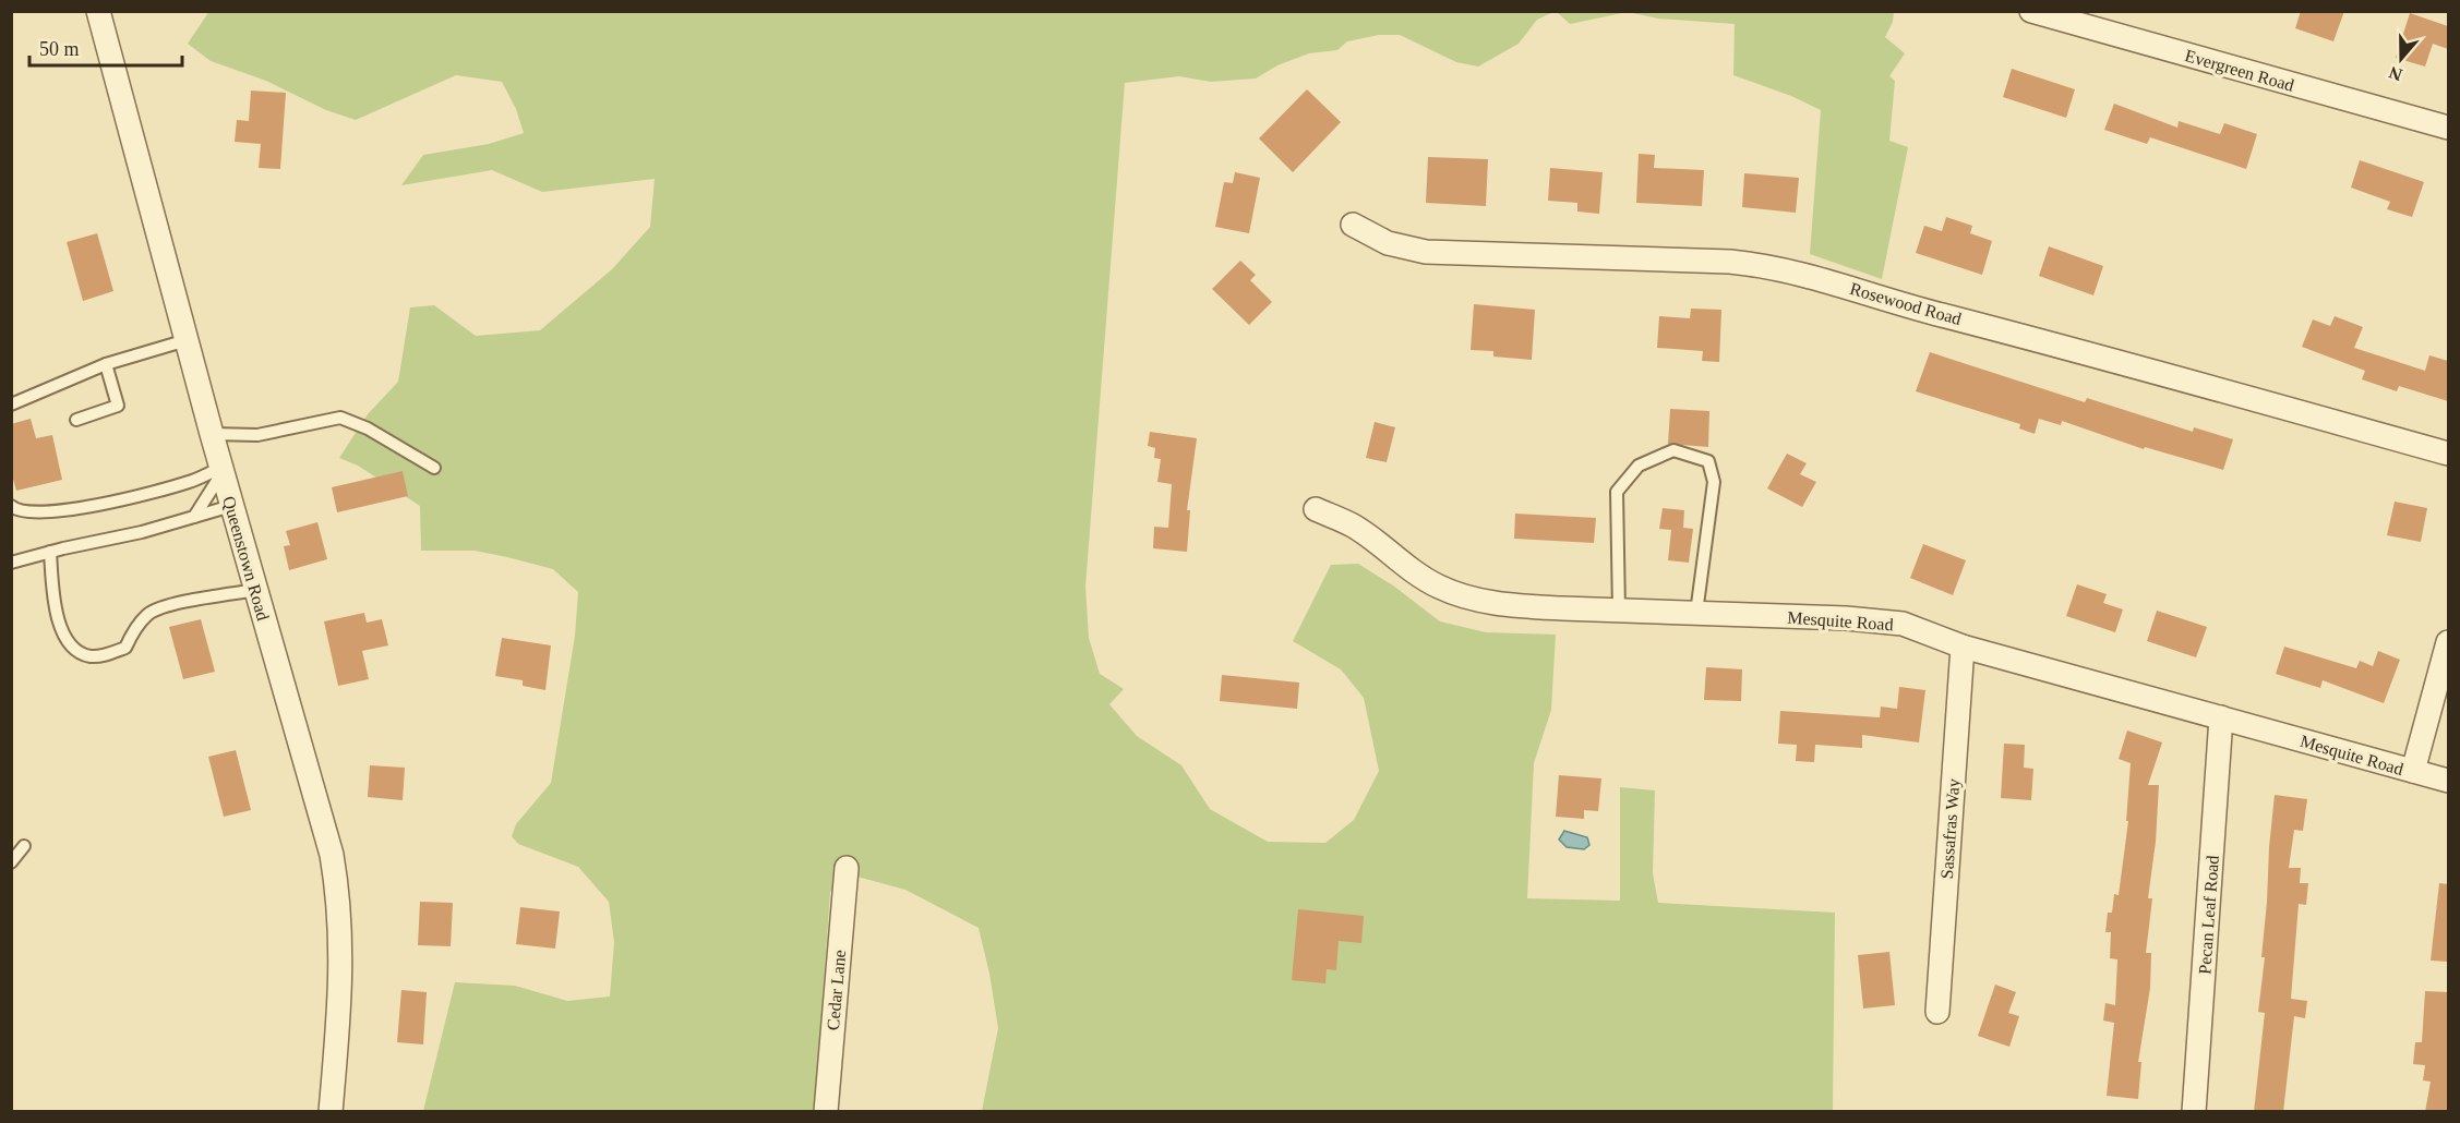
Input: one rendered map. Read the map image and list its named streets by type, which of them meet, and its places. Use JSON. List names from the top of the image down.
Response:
{
  "streets": {
    "street": [
      "Evergreen Road",
      "Rosewood Road",
      "Queenstown Road",
      "Mesquite Road",
      "Sassafras Way",
      "Pecan Leaf Road",
      "Cedar Lane"
    ]
  },
  "crossings": [
    ["Mesquite Road", "Sassafras Way"],
    ["Mesquite Road", "Pecan Leaf Road"]
  ],
  "scale_bar": "50 m",
  "north": "bottom"
}
